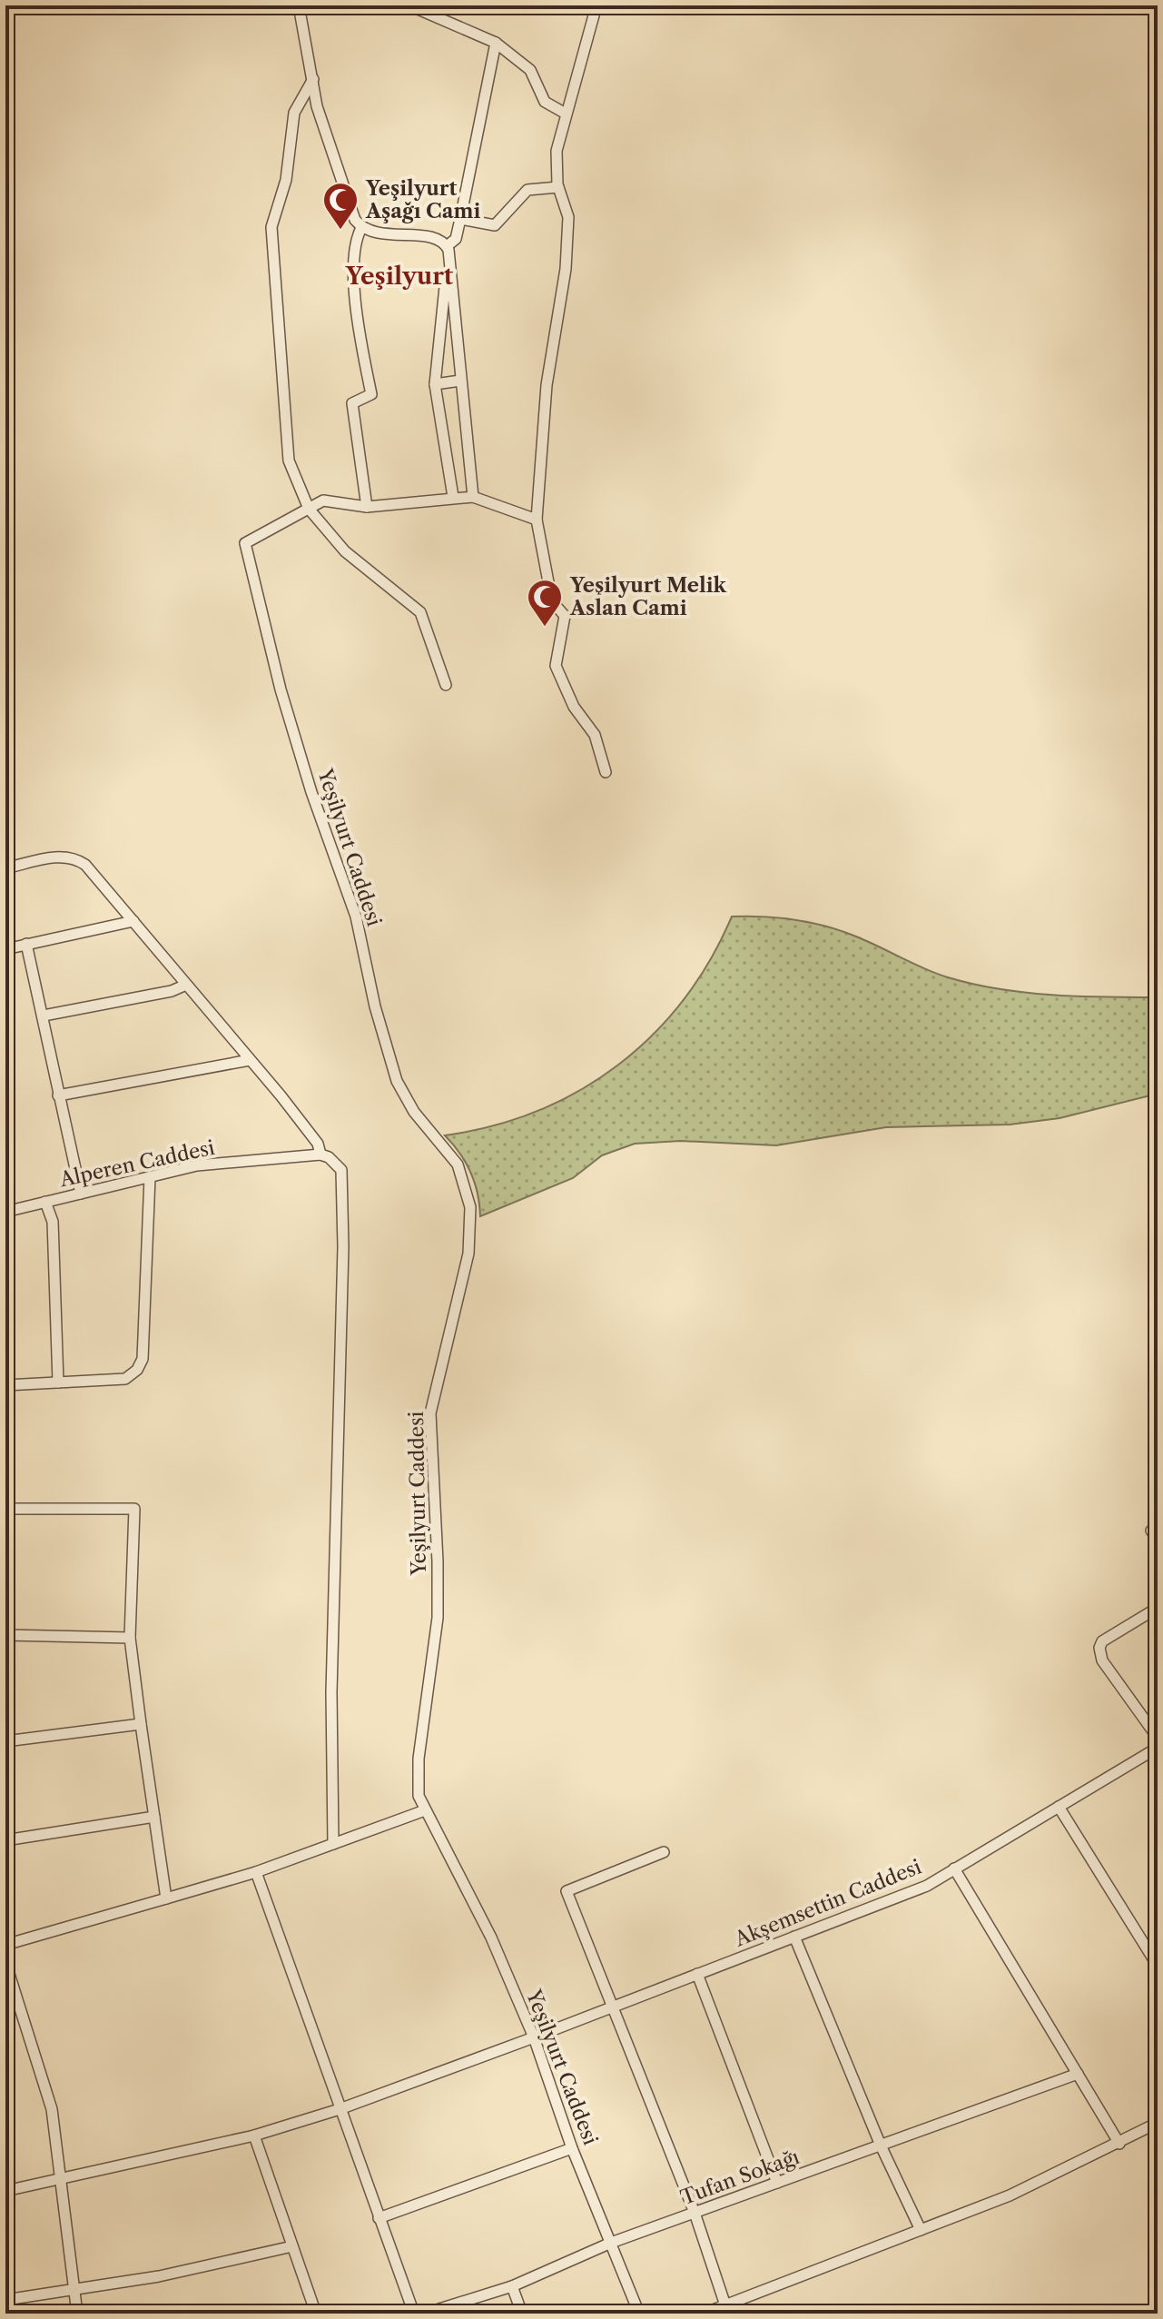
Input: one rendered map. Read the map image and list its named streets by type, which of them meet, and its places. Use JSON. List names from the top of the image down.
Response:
{
  "streets": {
    "street": [
      "Yeşilyurt Caddesi",
      "Alperen Caddesi",
      "Akşemsettin Caddesi",
      "Tufan Sokağı"
    ]
  },
  "crossings": [
    ["Yeşilyurt Caddesi", "Akşemsettin Caddesi"],
    ["Yeşilyurt Caddesi", "Tufan Sokağı"]
  ],
  "districts": ["Yeşilyurt"],
  "places": {
    "mosque": ["Yeşilyurt Aşağı Cami", "Yeşilyurt Melik Aslan Cami"]
  }
}
